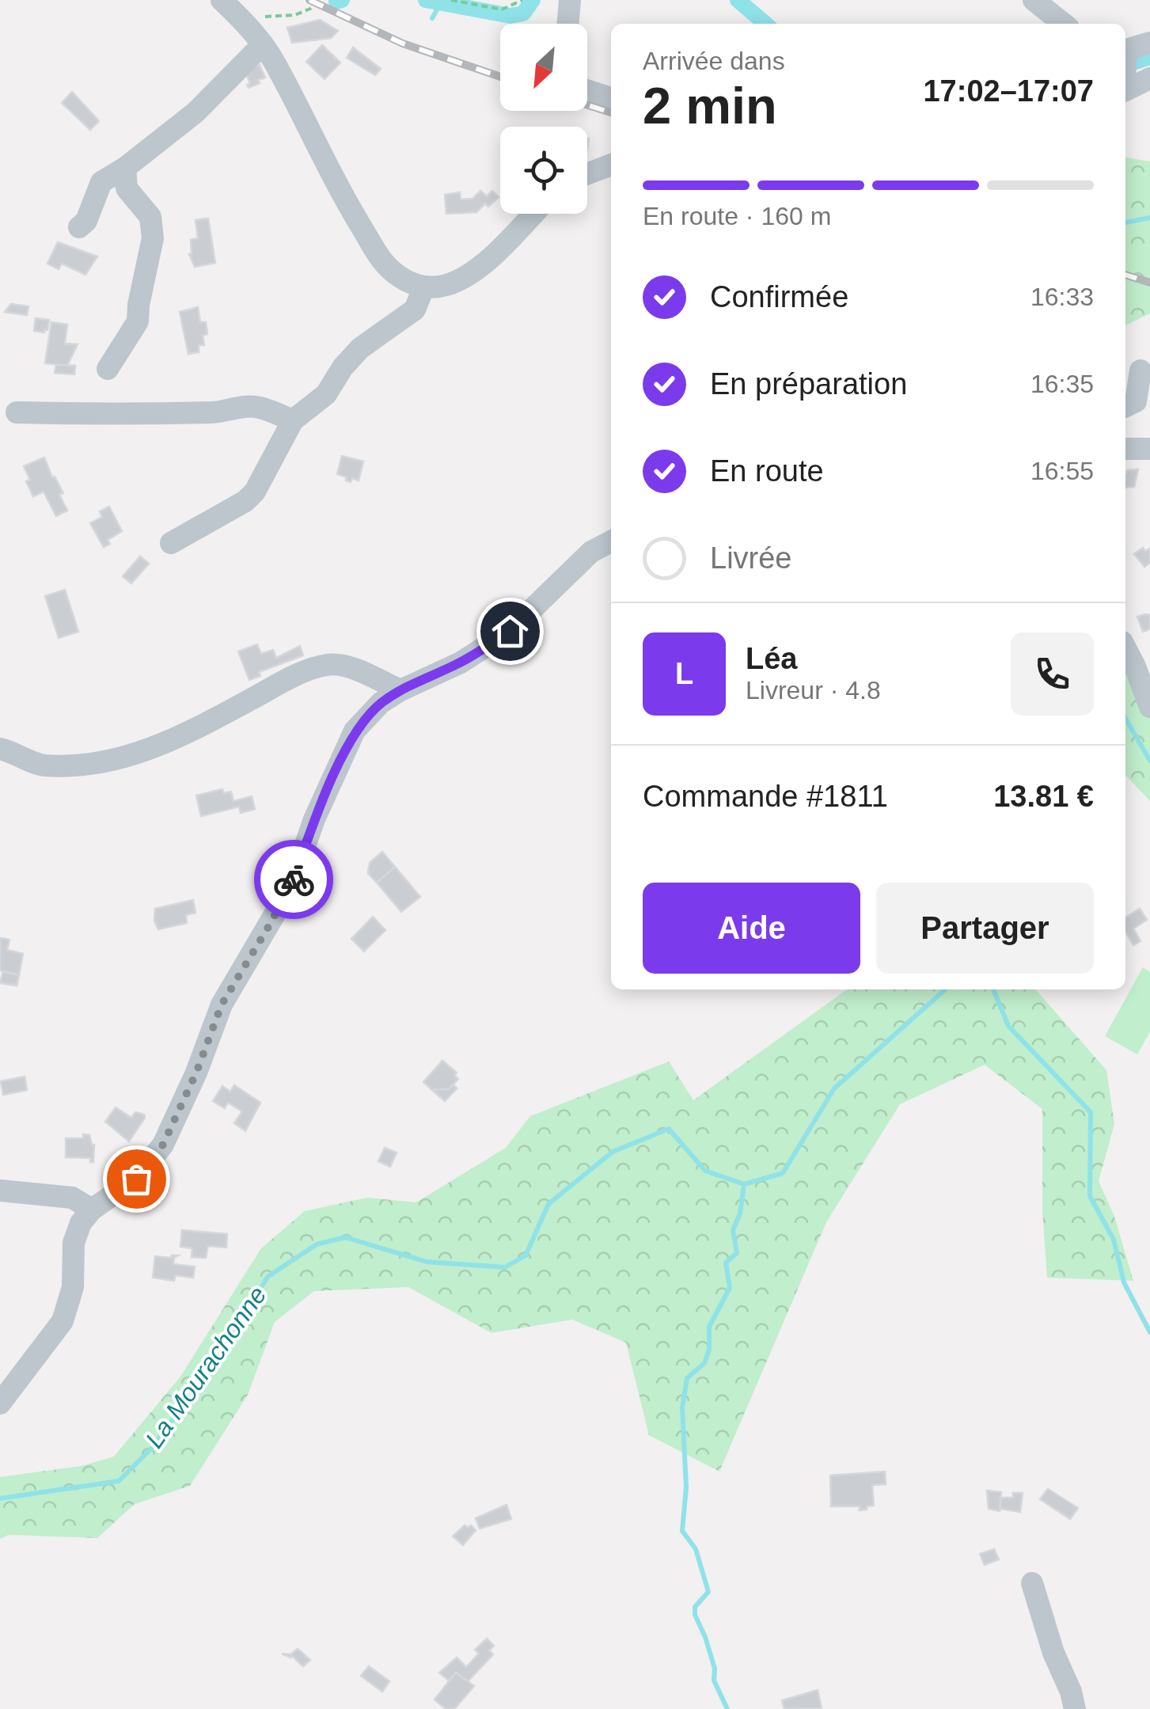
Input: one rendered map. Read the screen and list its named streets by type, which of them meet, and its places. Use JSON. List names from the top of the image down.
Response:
{
  "water": ["La Mourachonne"],
  "north": "bottom left",
  "page": {
    "heading": ["2 min", "Arrivée dans", "17:02–17:07"],
    "panel": [
      "Léa",
      "Livreur · 4.8",
      "Commande #1811",
      "13.81 €"
    ],
    "bar": "En route · 160 m",
    "list": [
      ["Confirmée", "16:33"],
      ["En préparation", "16:35"],
      ["En route", "16:55"],
      "Livrée"
    ],
    "round": "L",
    "buttons": ["Aide", "Partager"]
  }
}
